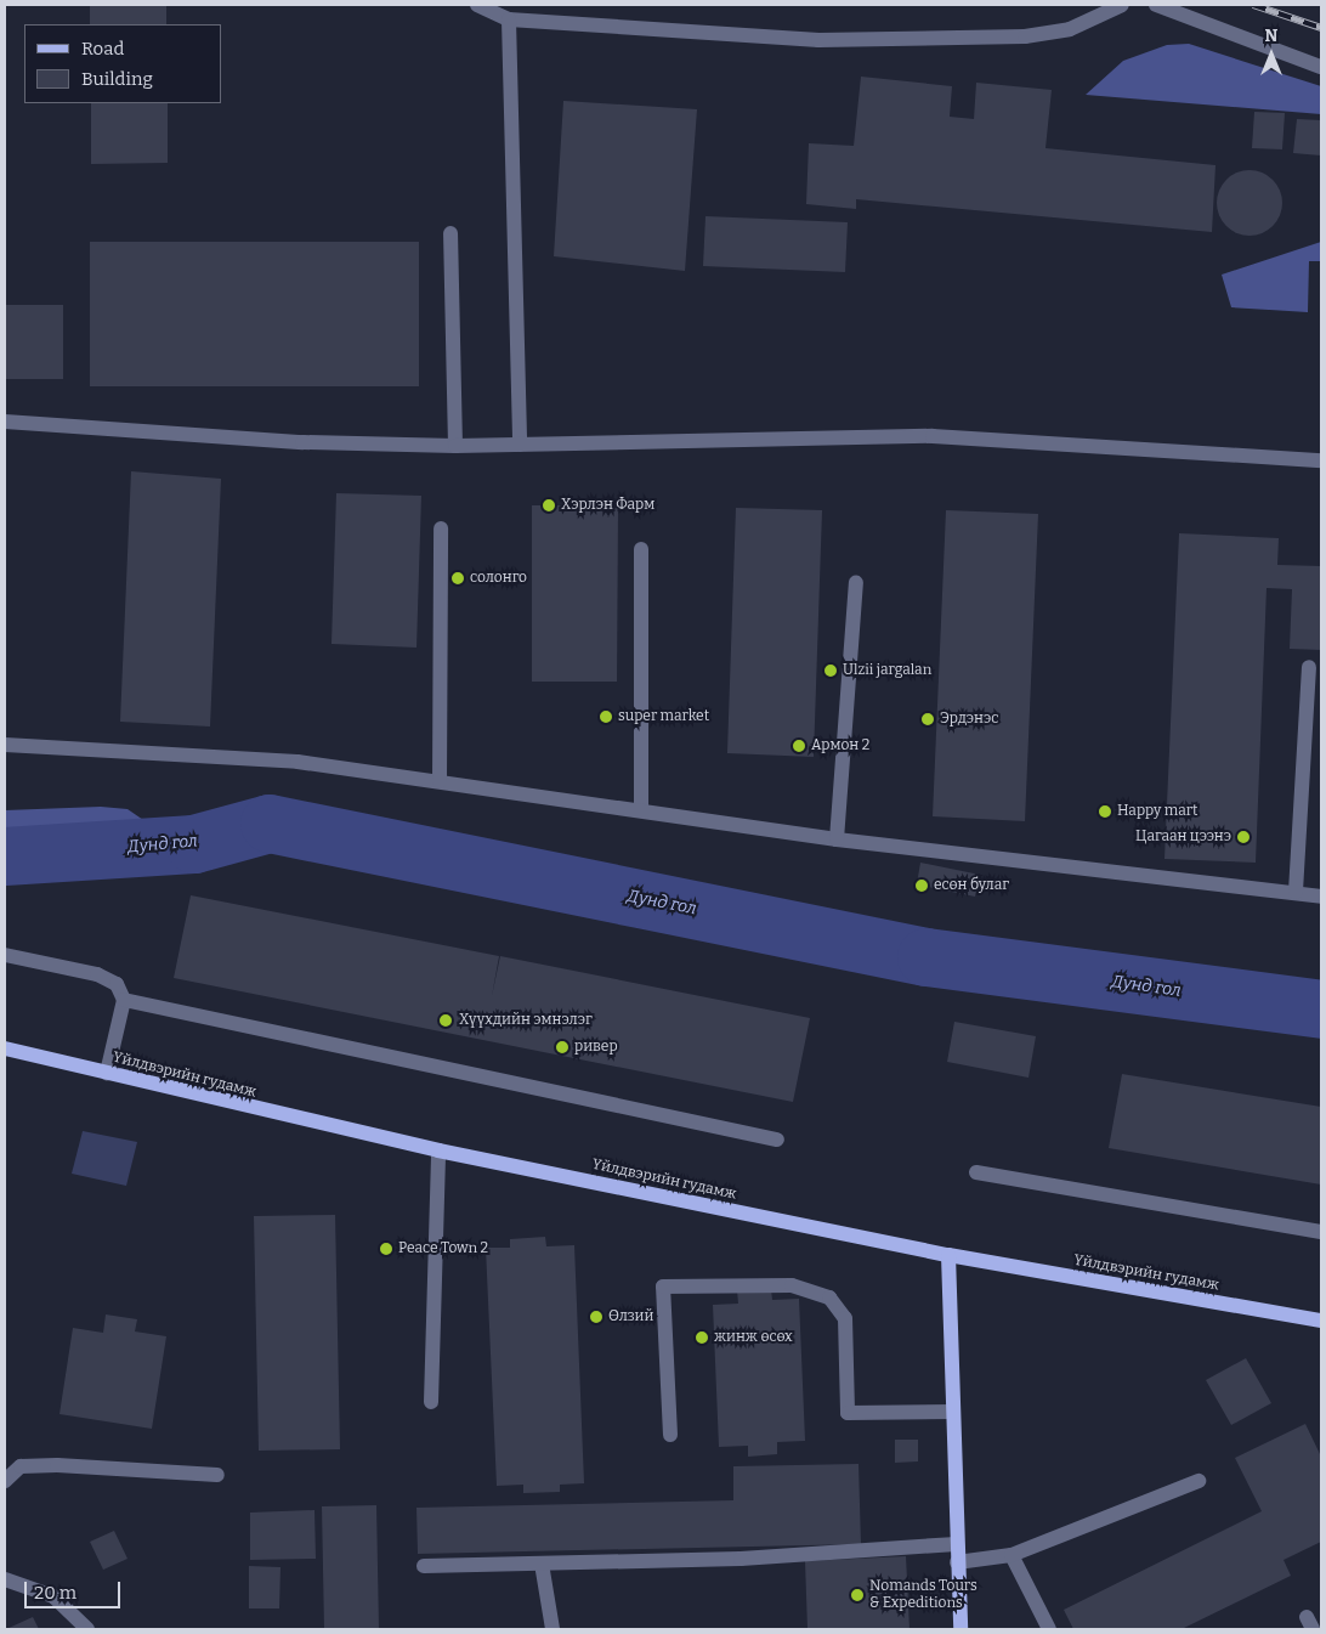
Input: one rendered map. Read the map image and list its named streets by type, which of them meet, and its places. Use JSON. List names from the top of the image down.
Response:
{
  "streets": {
    "main road": ["Yйлдвэрийн гудамж"]
  },
  "water": ["Дунд гол"],
  "places": [
    "Хэрлэн Фарм",
    "солонго",
    "Ulzii jargalan",
    "super market",
    "Эрдэнэс",
    "Армон 2",
    "Happy mart",
    "Цагаан цээнэ",
    "есөн булаг",
    "Хүүхдийн эмнэлэг",
    "ривер",
    "Peace Town 2",
    "Өлзий",
    "жинж өсөх",
    "Nomands Tours & Expeditions"
  ],
  "legend": ["Road", "Building"],
  "scale_bar": "20 m",
  "north": "top"
}
